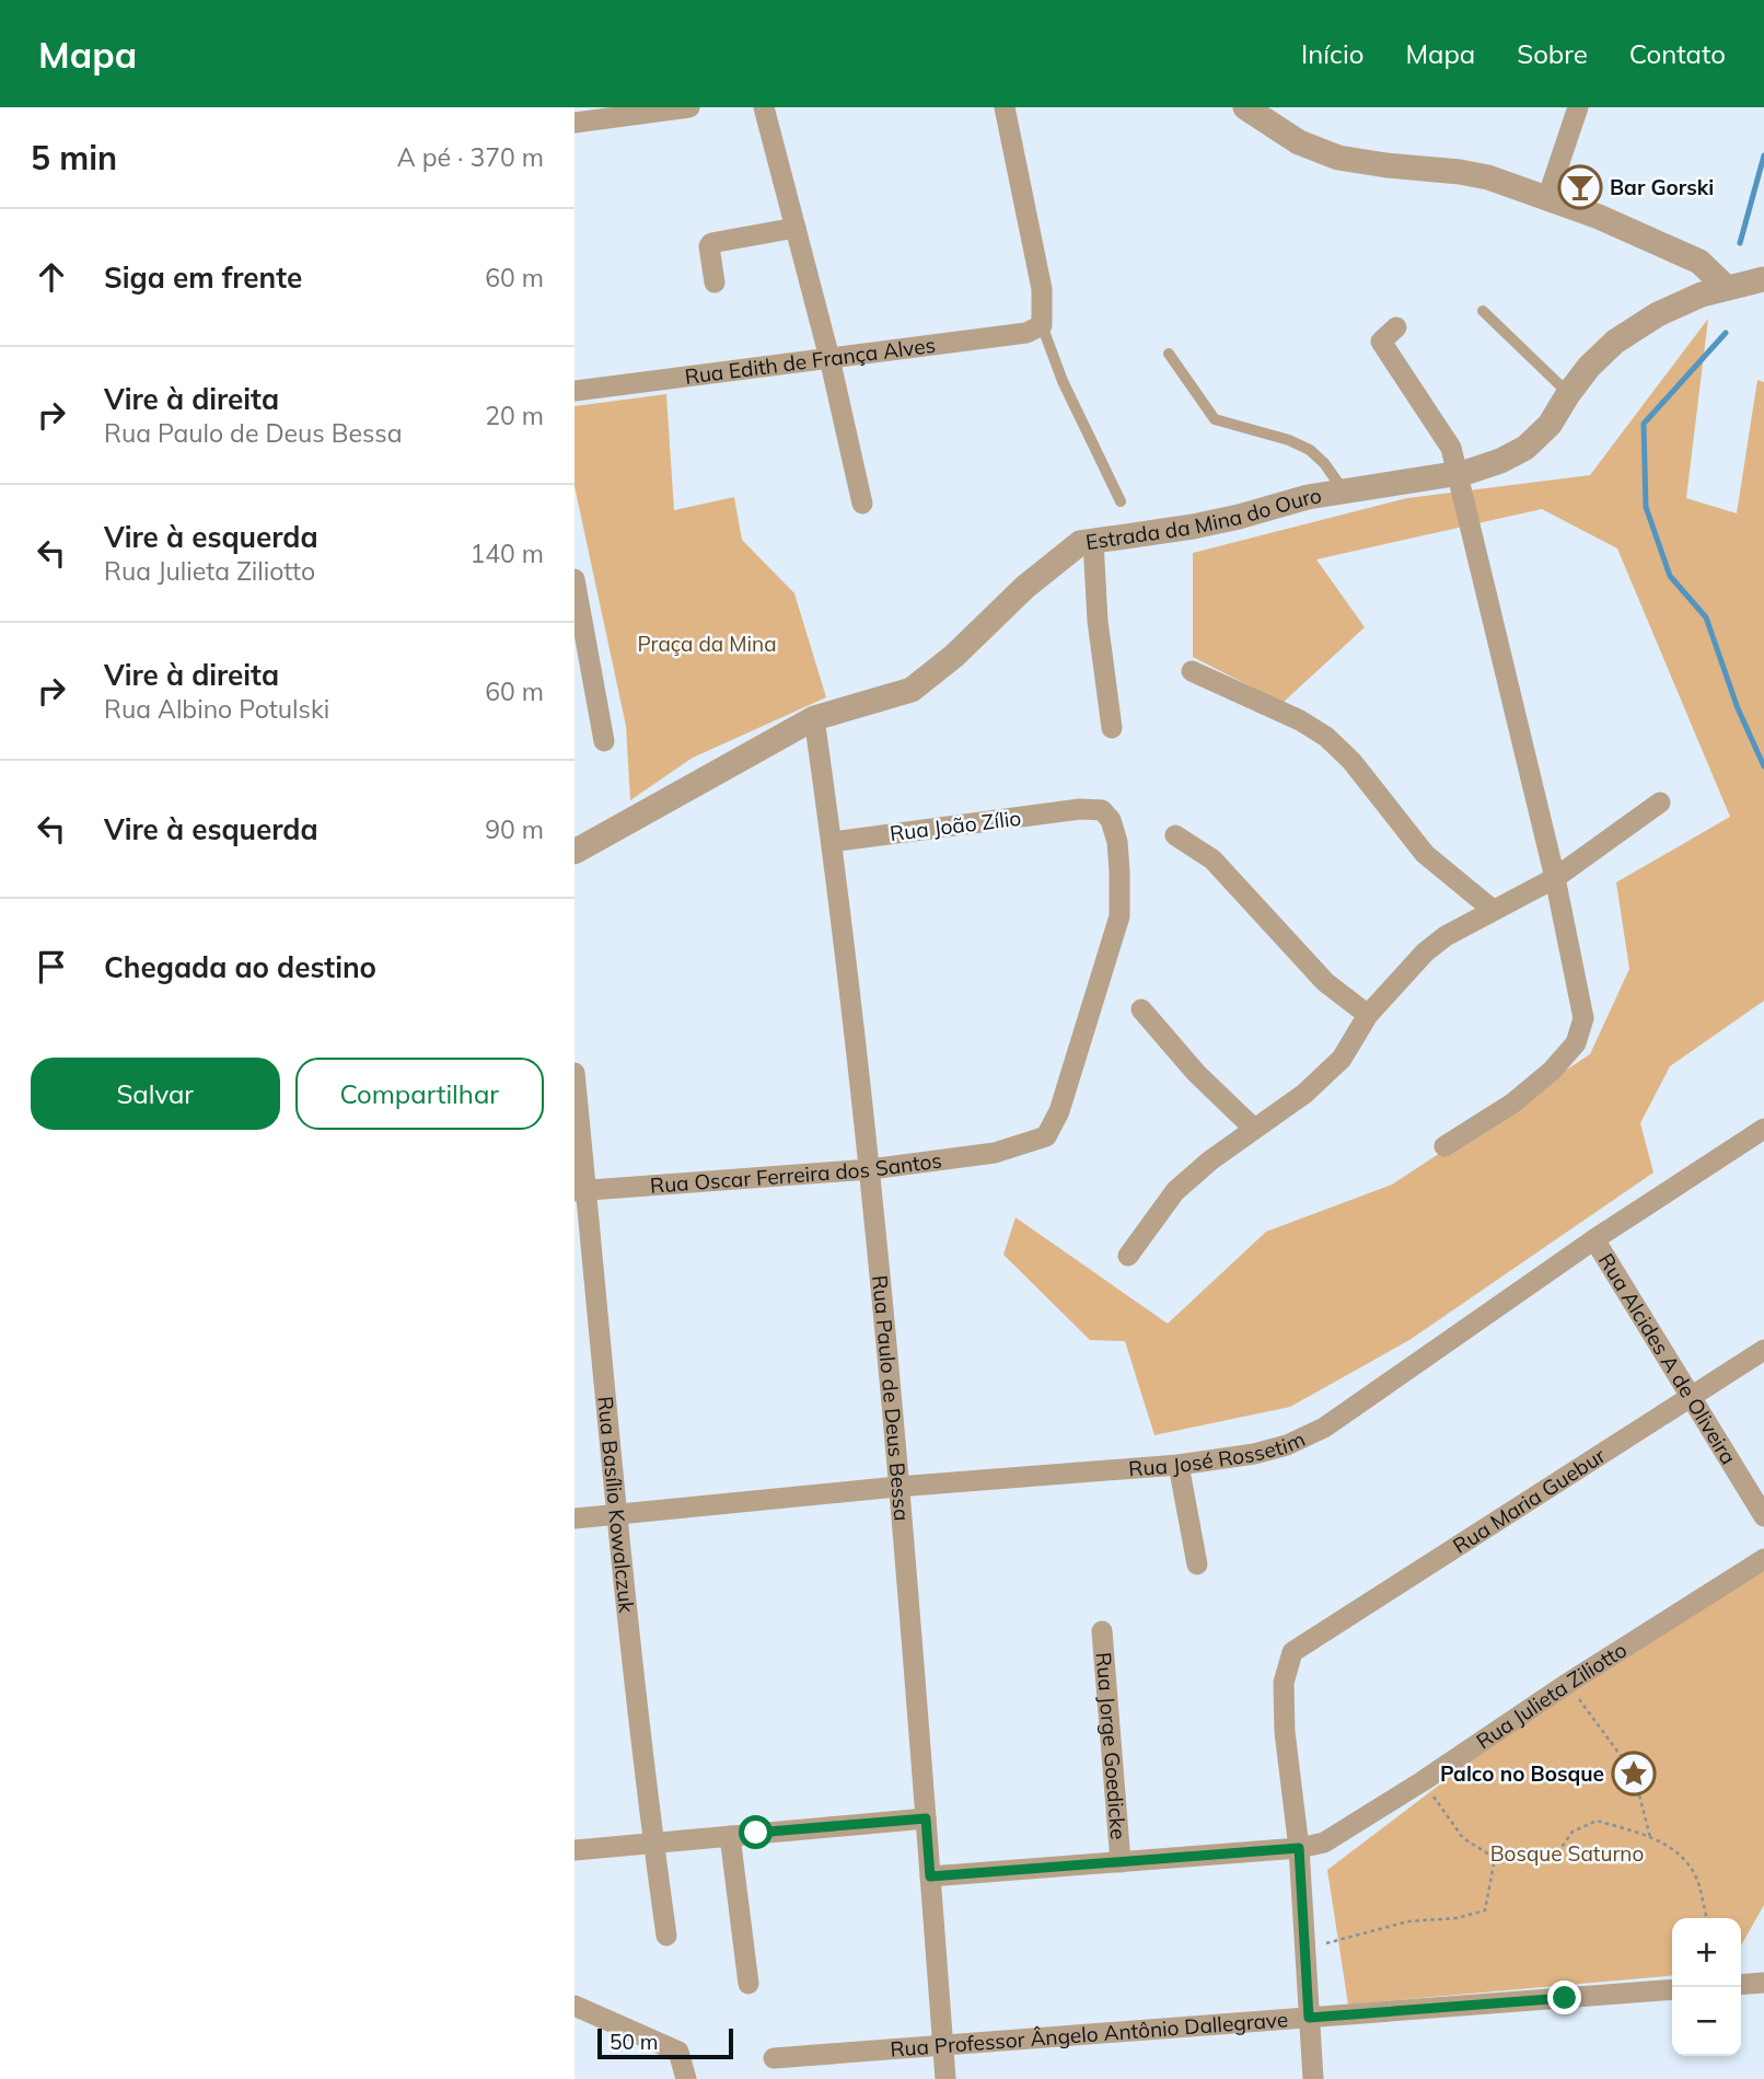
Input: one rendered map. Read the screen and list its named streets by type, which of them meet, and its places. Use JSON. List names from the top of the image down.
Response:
{
  "streets": {
    "street": [
      "Rua Edith de França Alves",
      "Estrada da Mina do Ouro",
      "Rua João Zílio",
      "Rua Oscar Ferreira dos Santos",
      "Rua Alcides A de Oliveira",
      "Rua Paulo de Deus Bessa",
      "Rua José Rossetim",
      "Rua Maria Guebur",
      "Rua Basílio Kowalczuk",
      "Rua Julieta Ziliotto",
      "Rua Jorge Goedicke",
      "Rua Professor Ângelo Antônio Dallegrave"
    ]
  },
  "crossings": [
    ["Estrada da Mina do Ouro", "Rua Paulo de Deus Bessa"],
    ["Rua João Zílio", "Rua Oscar Ferreira dos Santos"],
    ["Rua João Zílio", "Rua Paulo de Deus Bessa"],
    ["Rua Oscar Ferreira dos Santos", "Rua Paulo de Deus Bessa"],
    ["Rua Oscar Ferreira dos Santos", "Rua Basílio Kowalczuk"],
    ["Rua Alcides A de Oliveira", "Rua José Rossetim"],
    ["Rua Alcides A de Oliveira", "Rua Maria Guebur"],
    ["Rua Paulo de Deus Bessa", "Rua José Rossetim"],
    ["Rua Paulo de Deus Bessa", "Rua Julieta Ziliotto"],
    ["Rua Paulo de Deus Bessa", "Rua Professor Ângelo Antônio Dallegrave"],
    ["Rua José Rossetim", "Rua Basílio Kowalczuk"],
    ["Rua Maria Guebur", "Rua Julieta Ziliotto"],
    ["Rua Julieta Ziliotto", "Rua Jorge Goedicke"]
  ],
  "parks": ["Praça da Mina", "Bosque Saturno"],
  "places": {
    "bar": ["Bar Gorski"],
    "place": ["Palco no Bosque"]
  },
  "scale_bar": "50 m",
  "page": {
    "header": "Mapa",
    "nav": [
      "Início",
      "Mapa",
      "Sobre",
      "Contato"
    ],
    "heading": ["5 min", "A pé · 370 m"],
    "list": [
      ["Siga em frente", "60 m"],
      ["Vire à direita", "Rua Paulo de Deus Bessa", "20 m"],
      ["Vire à esquerda", "Rua Julieta Ziliotto", "140 m"],
      ["Vire à direita", "Rua Albino Potulski", "60 m"],
      ["Vire à esquerda", "90 m"],
      "Chegada ao destino"
    ],
    "buttons": ["Salvar", "Compartilhar"],
    "map_buttons": ["+", "−"],
    "scale": "50 m"
  }
}
